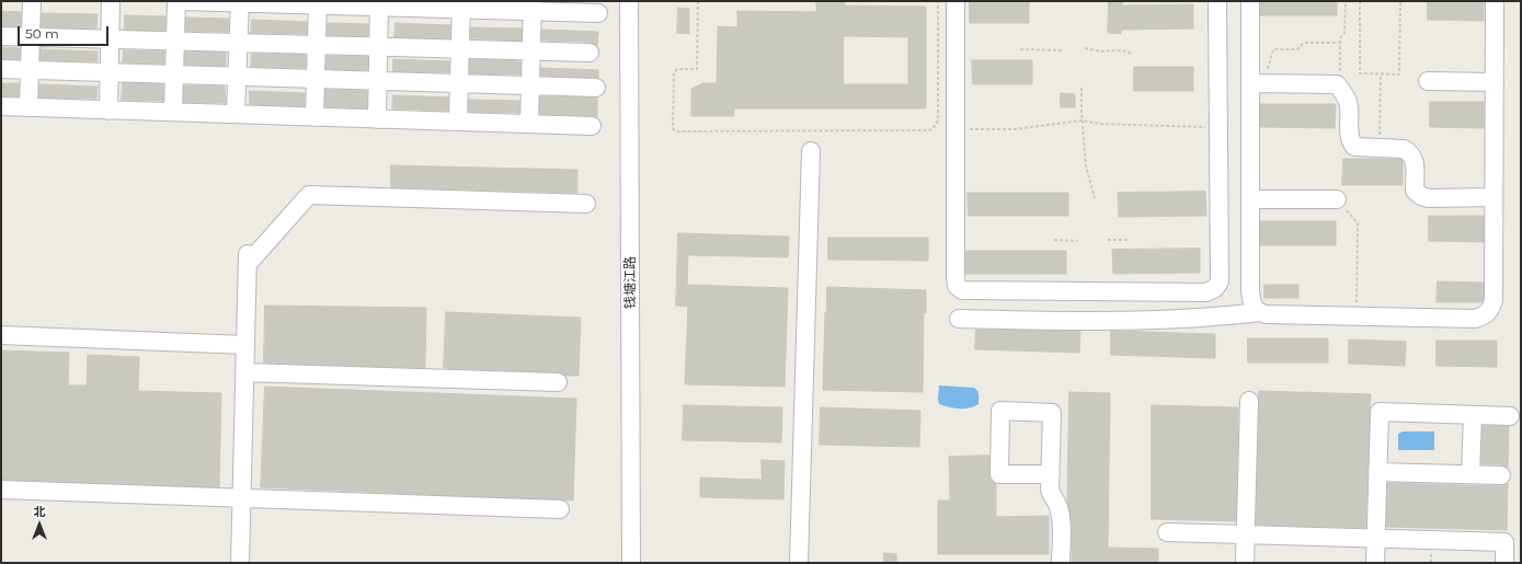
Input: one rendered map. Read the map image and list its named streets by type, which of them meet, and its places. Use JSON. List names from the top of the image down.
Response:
{
  "streets": {
    "street": ["钱塘江路"]
  },
  "scale_bar": "50 m",
  "north": "top"
}
